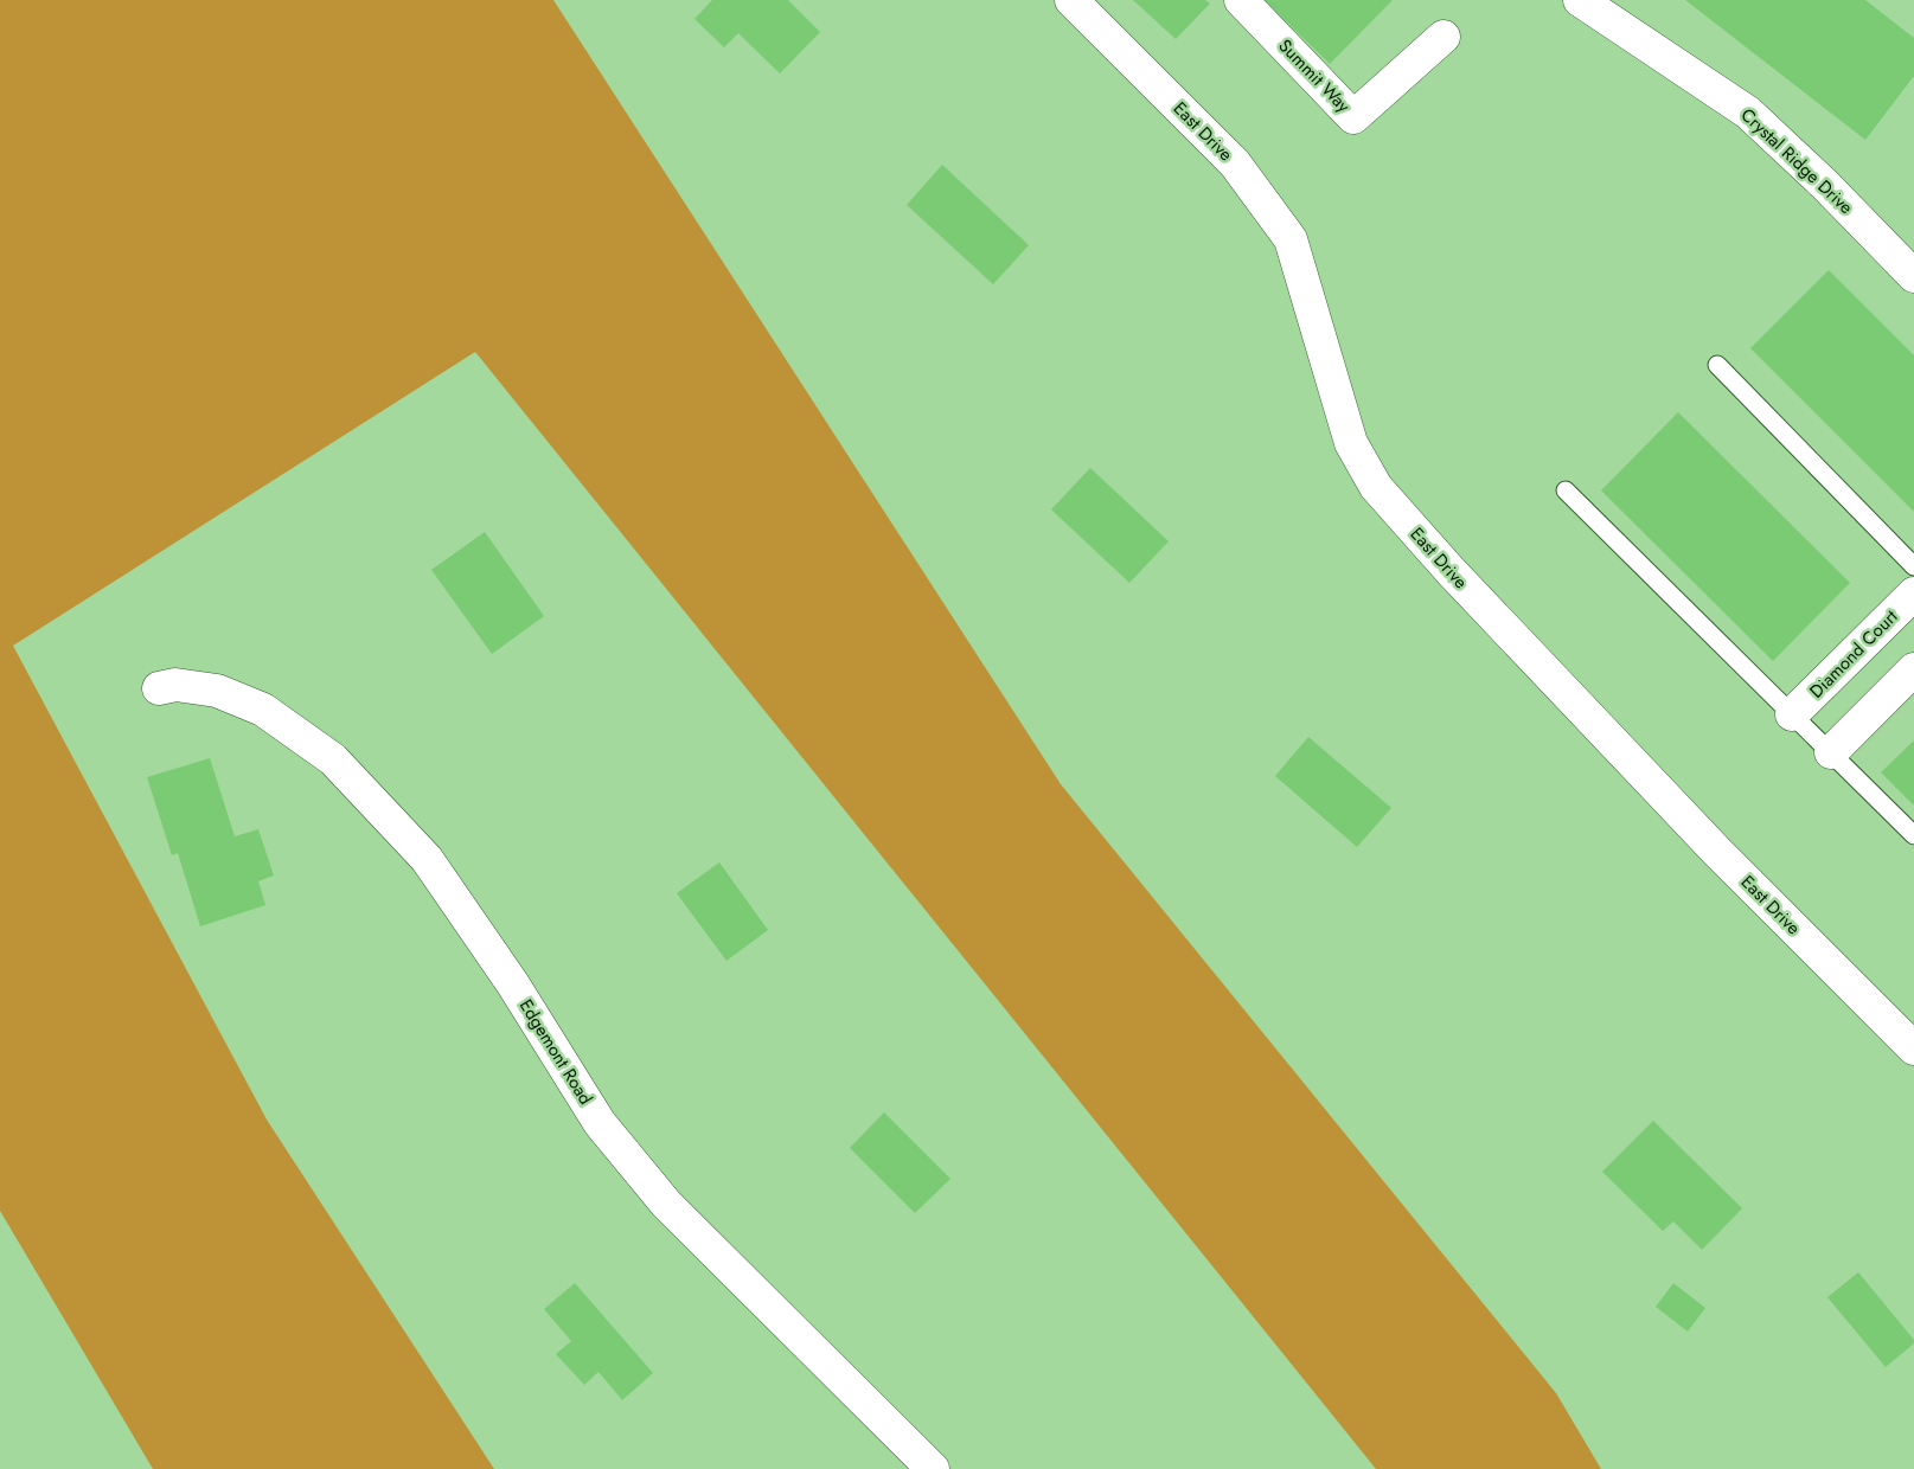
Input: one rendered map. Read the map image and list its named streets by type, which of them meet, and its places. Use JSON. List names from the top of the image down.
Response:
{
  "streets": {
    "street": [
      "Summit Way",
      "East Drive",
      "Crystal Ridge Drive",
      "Diamond Court",
      "Edgemont Road"
    ]
  }
}
